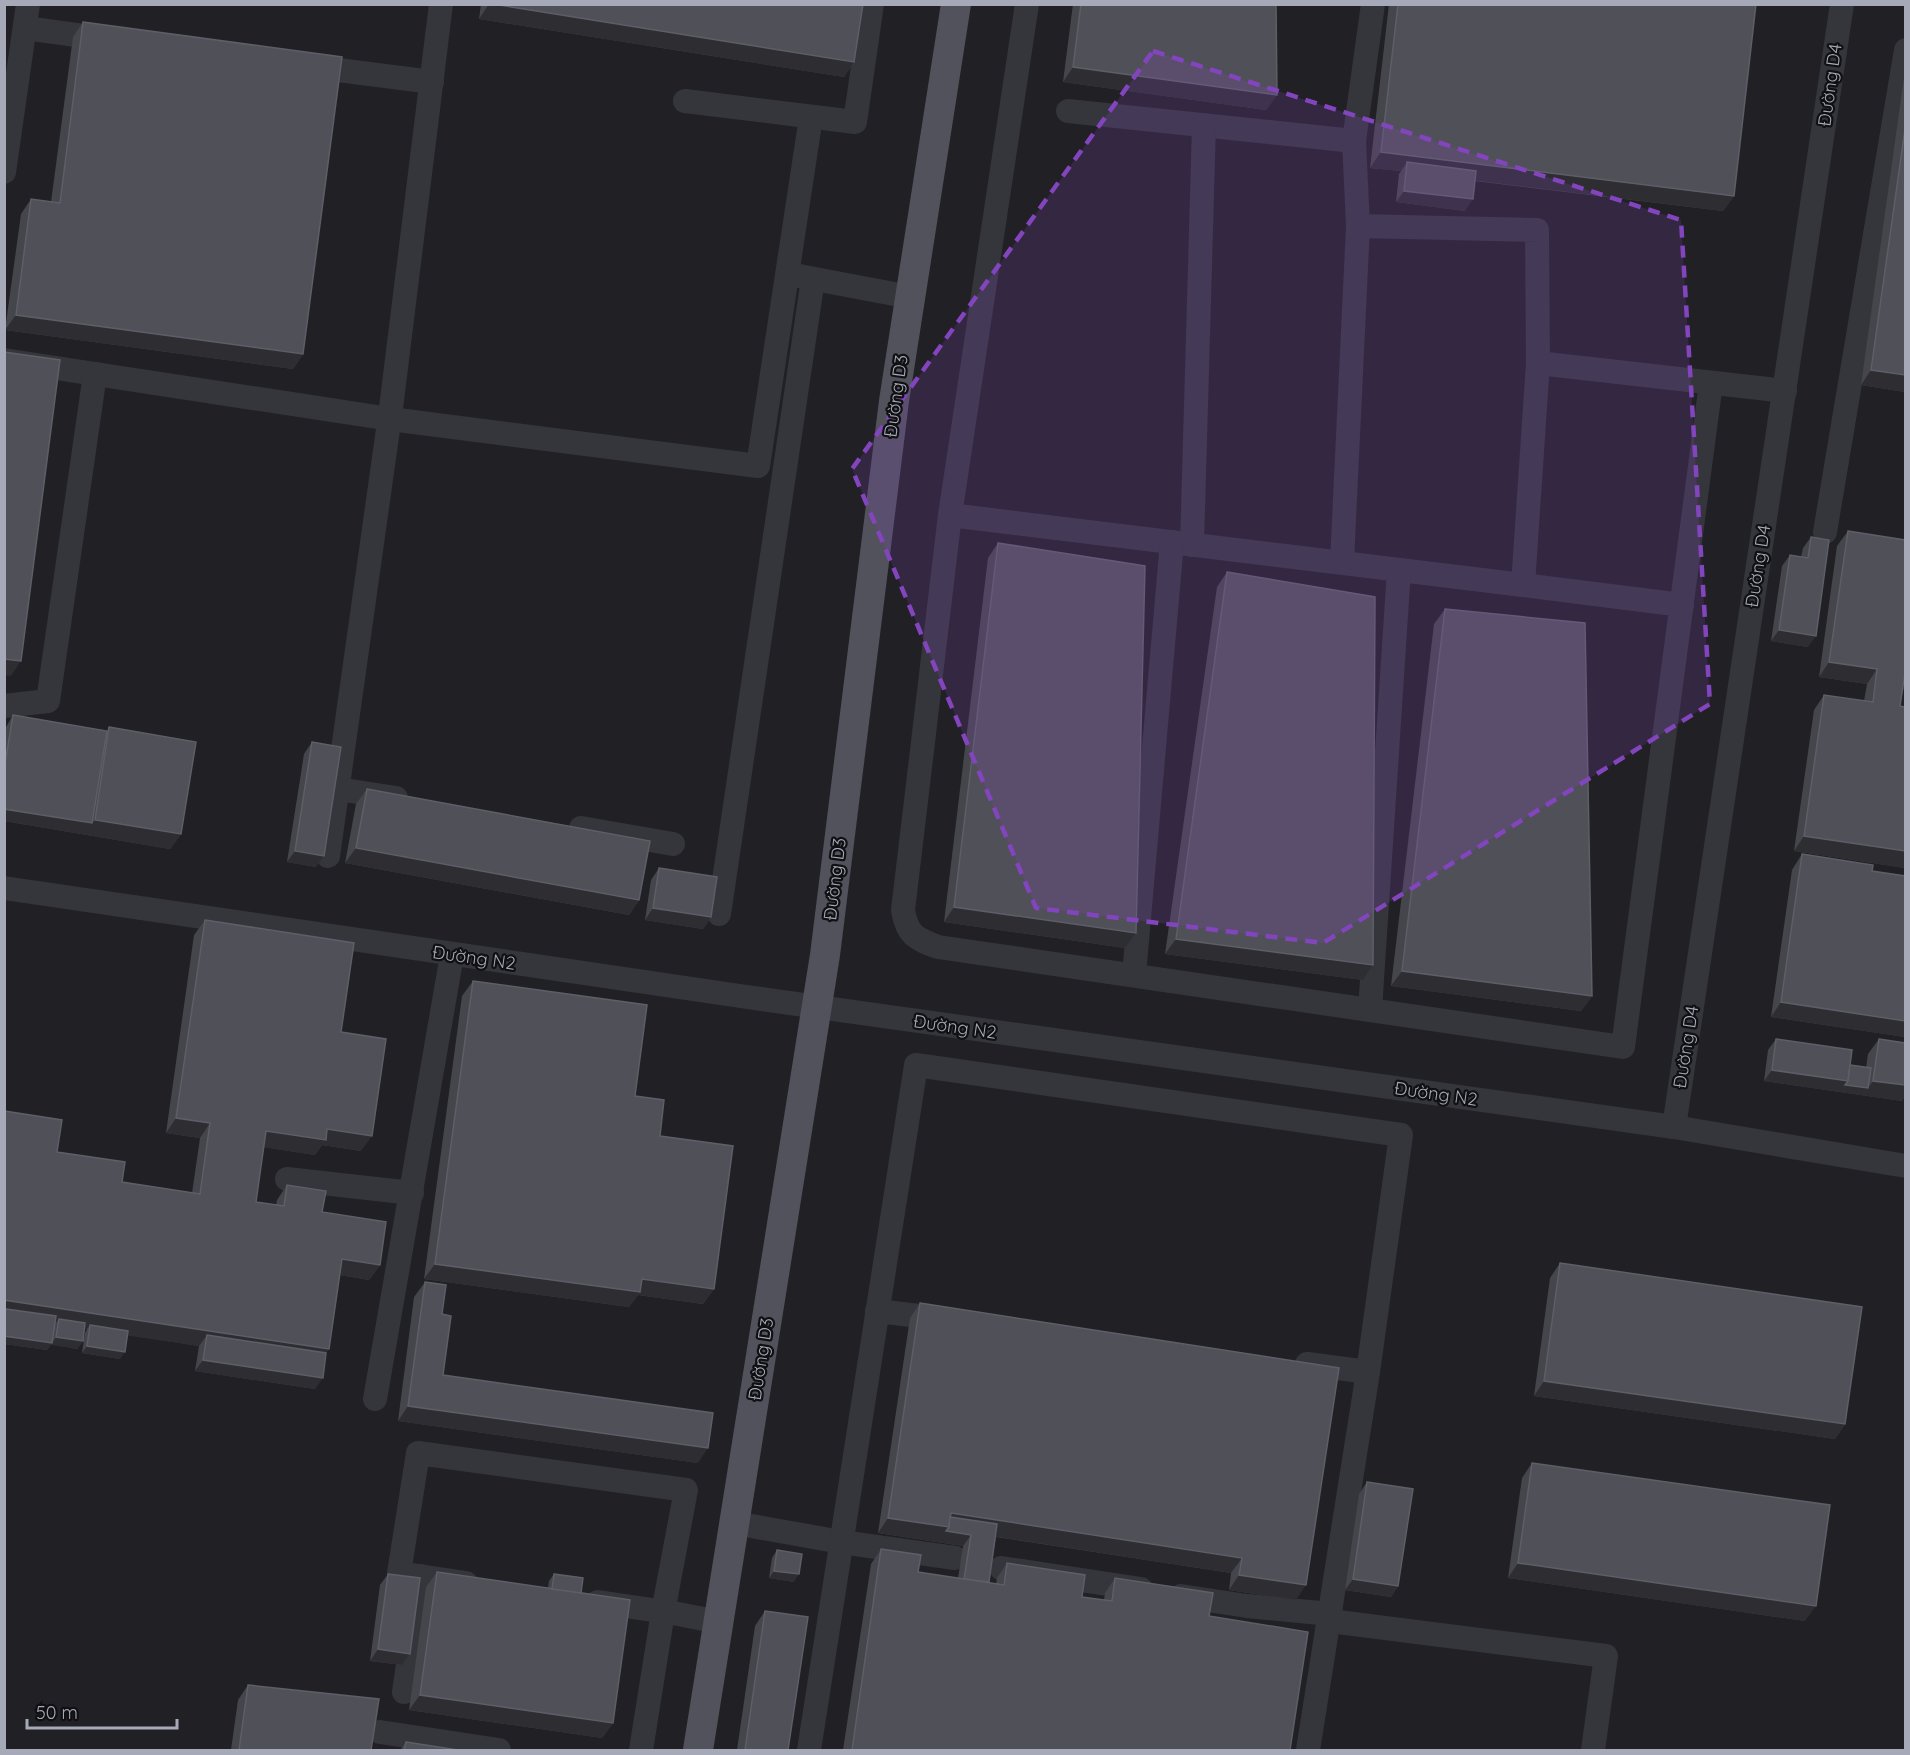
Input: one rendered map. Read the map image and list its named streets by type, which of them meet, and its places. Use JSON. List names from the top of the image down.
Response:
{
  "streets": {
    "main road": ["Đường D3"],
    "street": ["Đường D4", "Đường N2"]
  },
  "crossings": [
    ["Đường D4", "Đường N2"],
    ["Đường D3", "Đường N2"]
  ],
  "scale_bar": "50 m"
}
